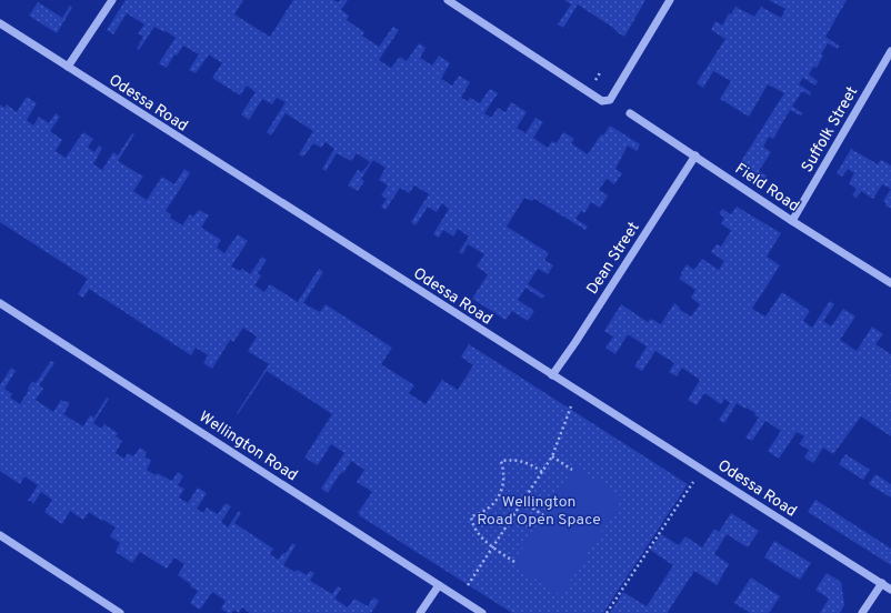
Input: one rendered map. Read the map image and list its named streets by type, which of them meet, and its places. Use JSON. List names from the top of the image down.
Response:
{
  "streets": {
    "street": [
      "Odessa Road",
      "Suffolk Street",
      "Field Road",
      "Dean Street",
      "Wellington Road"
    ]
  },
  "crossings": [
    ["Odessa Road", "Dean Street"],
    ["Suffolk Street", "Field Road"],
    ["Field Road", "Dean Street"]
  ],
  "parks": ["Wellington Road Open Space"]
}
